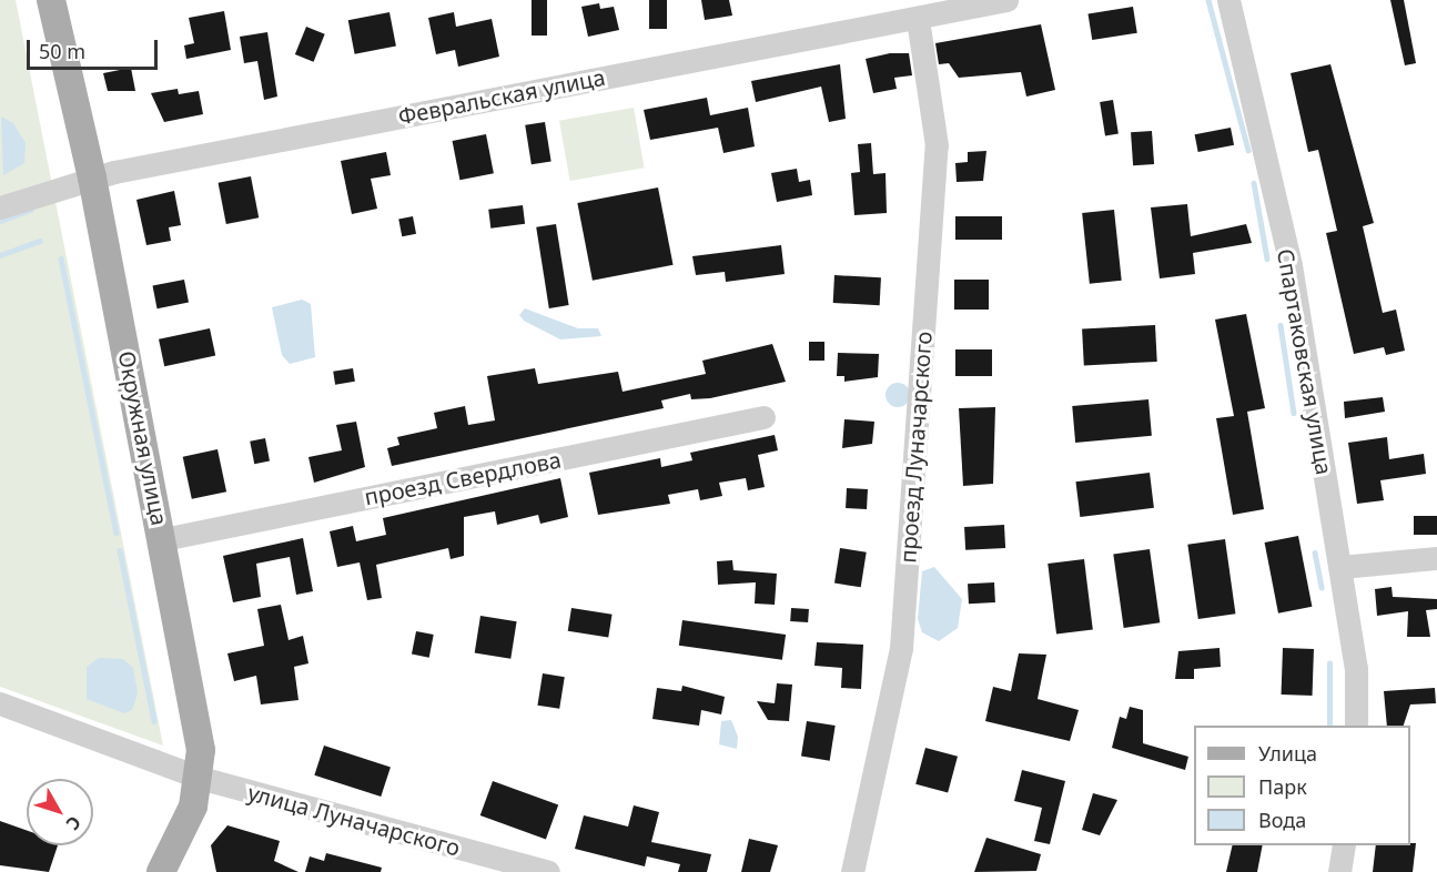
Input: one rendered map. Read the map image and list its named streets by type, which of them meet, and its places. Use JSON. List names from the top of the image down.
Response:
{
  "streets": {
    "main road": ["Окружная улица"],
    "street": [
      "Февральская улица",
      "Спартаковская улица",
      "проезд Луначарского",
      "проезд Свердлова",
      "улица Луначарского"
    ]
  },
  "crossings": [
    ["Февральская улица", "Окружная улица"],
    ["Февральская улица", "проезд Луначарского"],
    ["Окружная улица", "проезд Свердлова"],
    ["Окружная улица", "улица Луначарского"]
  ],
  "legend": ["Улица", "Парк", "Вода"],
  "scale_bar": "50 m",
  "north": "bottom right"
}
